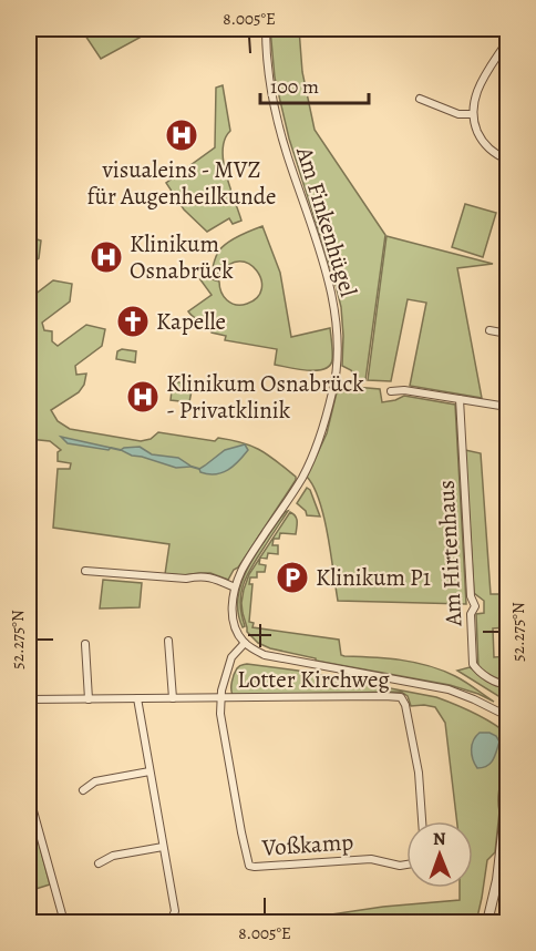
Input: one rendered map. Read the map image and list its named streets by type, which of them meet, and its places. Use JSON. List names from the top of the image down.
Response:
{
  "streets": {
    "street": [
      "Am Finkenhügel",
      "Am Hirtenhaus",
      "Lotter Kirchweg",
      "Voßkamp"
    ]
  },
  "crossings": [
    ["Am Finkenhügel", "Lotter Kirchweg"],
    ["Lotter Kirchweg", "Voßkamp"]
  ],
  "places": {
    "hospital": ["visualeins - MVZ für Augenheilkunde", "Klinikum Osnabrück", "Klinikum Osnabrück - Privatklinik"],
    "church": ["Kapelle"],
    "parking": ["Klinikum P1"]
  },
  "scale_bar": "100 m",
  "north": "top",
  "coordinates": ["8.005°E", "52.275°N"]
}
